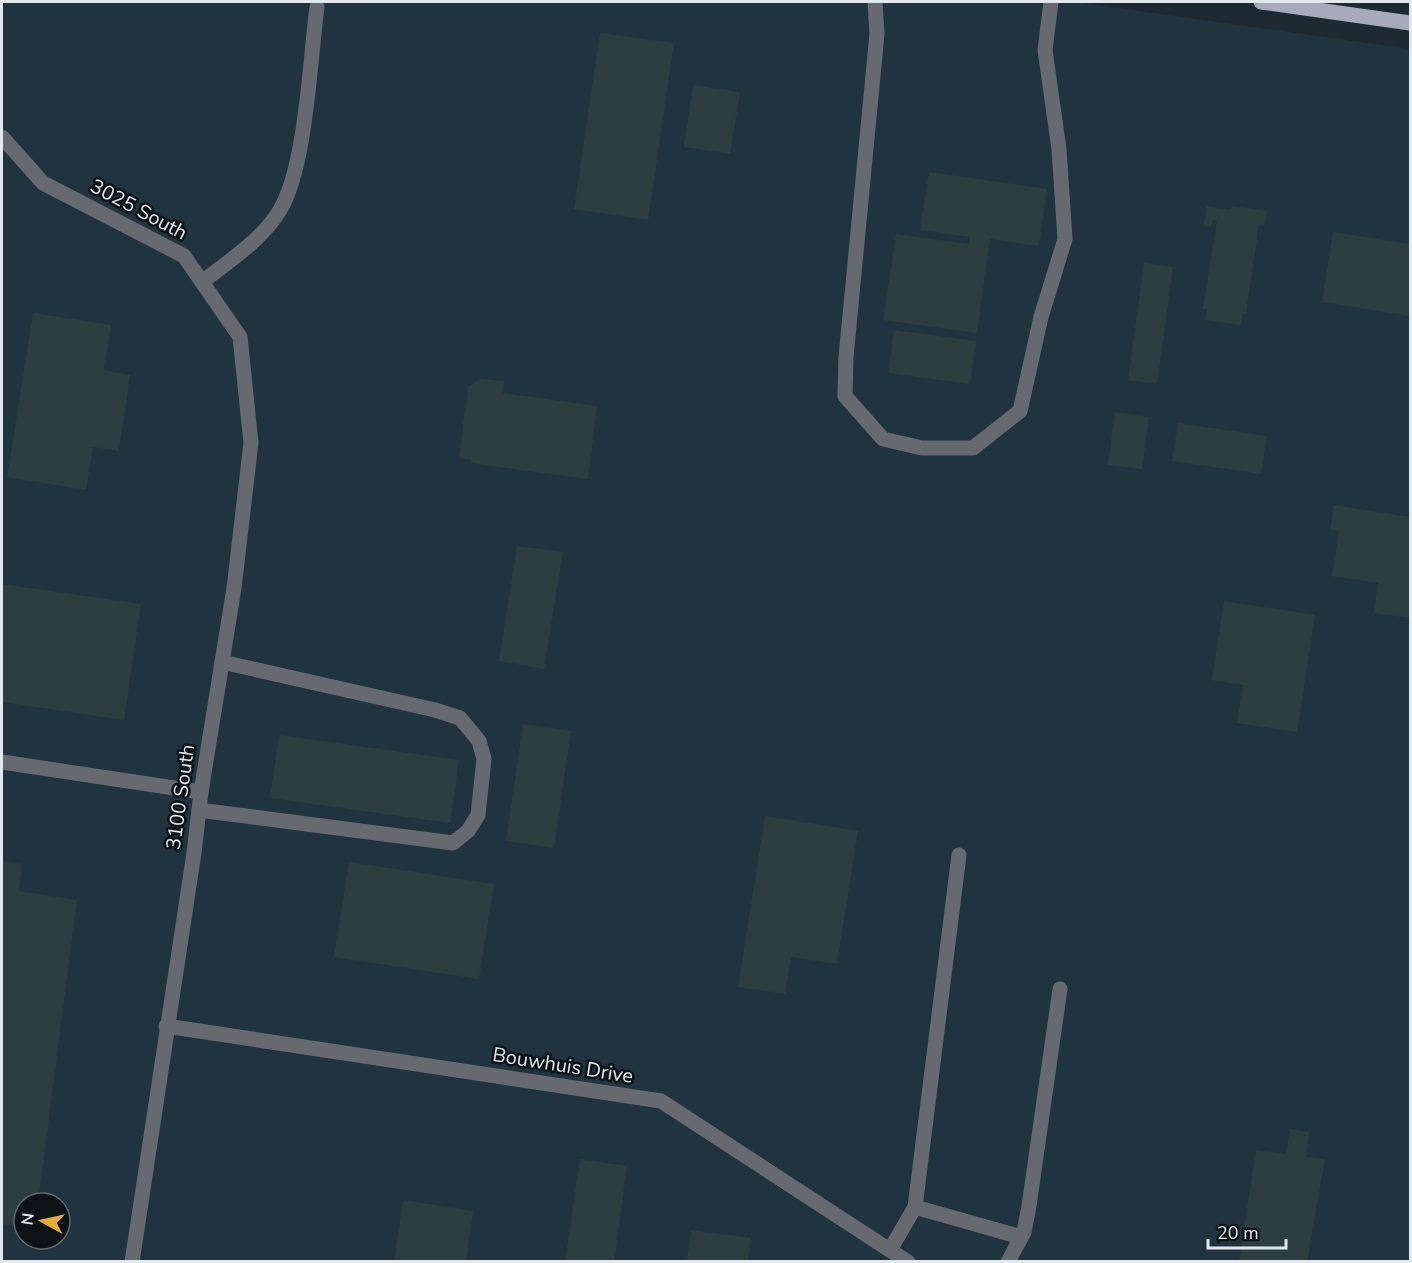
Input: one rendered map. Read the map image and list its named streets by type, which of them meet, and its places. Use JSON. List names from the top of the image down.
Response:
{
  "streets": {
    "street": ["3025 South", "3100 South", "Bouwhuis Drive"]
  },
  "crossings": [
    ["3025 South", "3100 South"],
    ["3100 South", "Bouwhuis Drive"]
  ],
  "scale_bar": "20 m",
  "north": "left"
}
